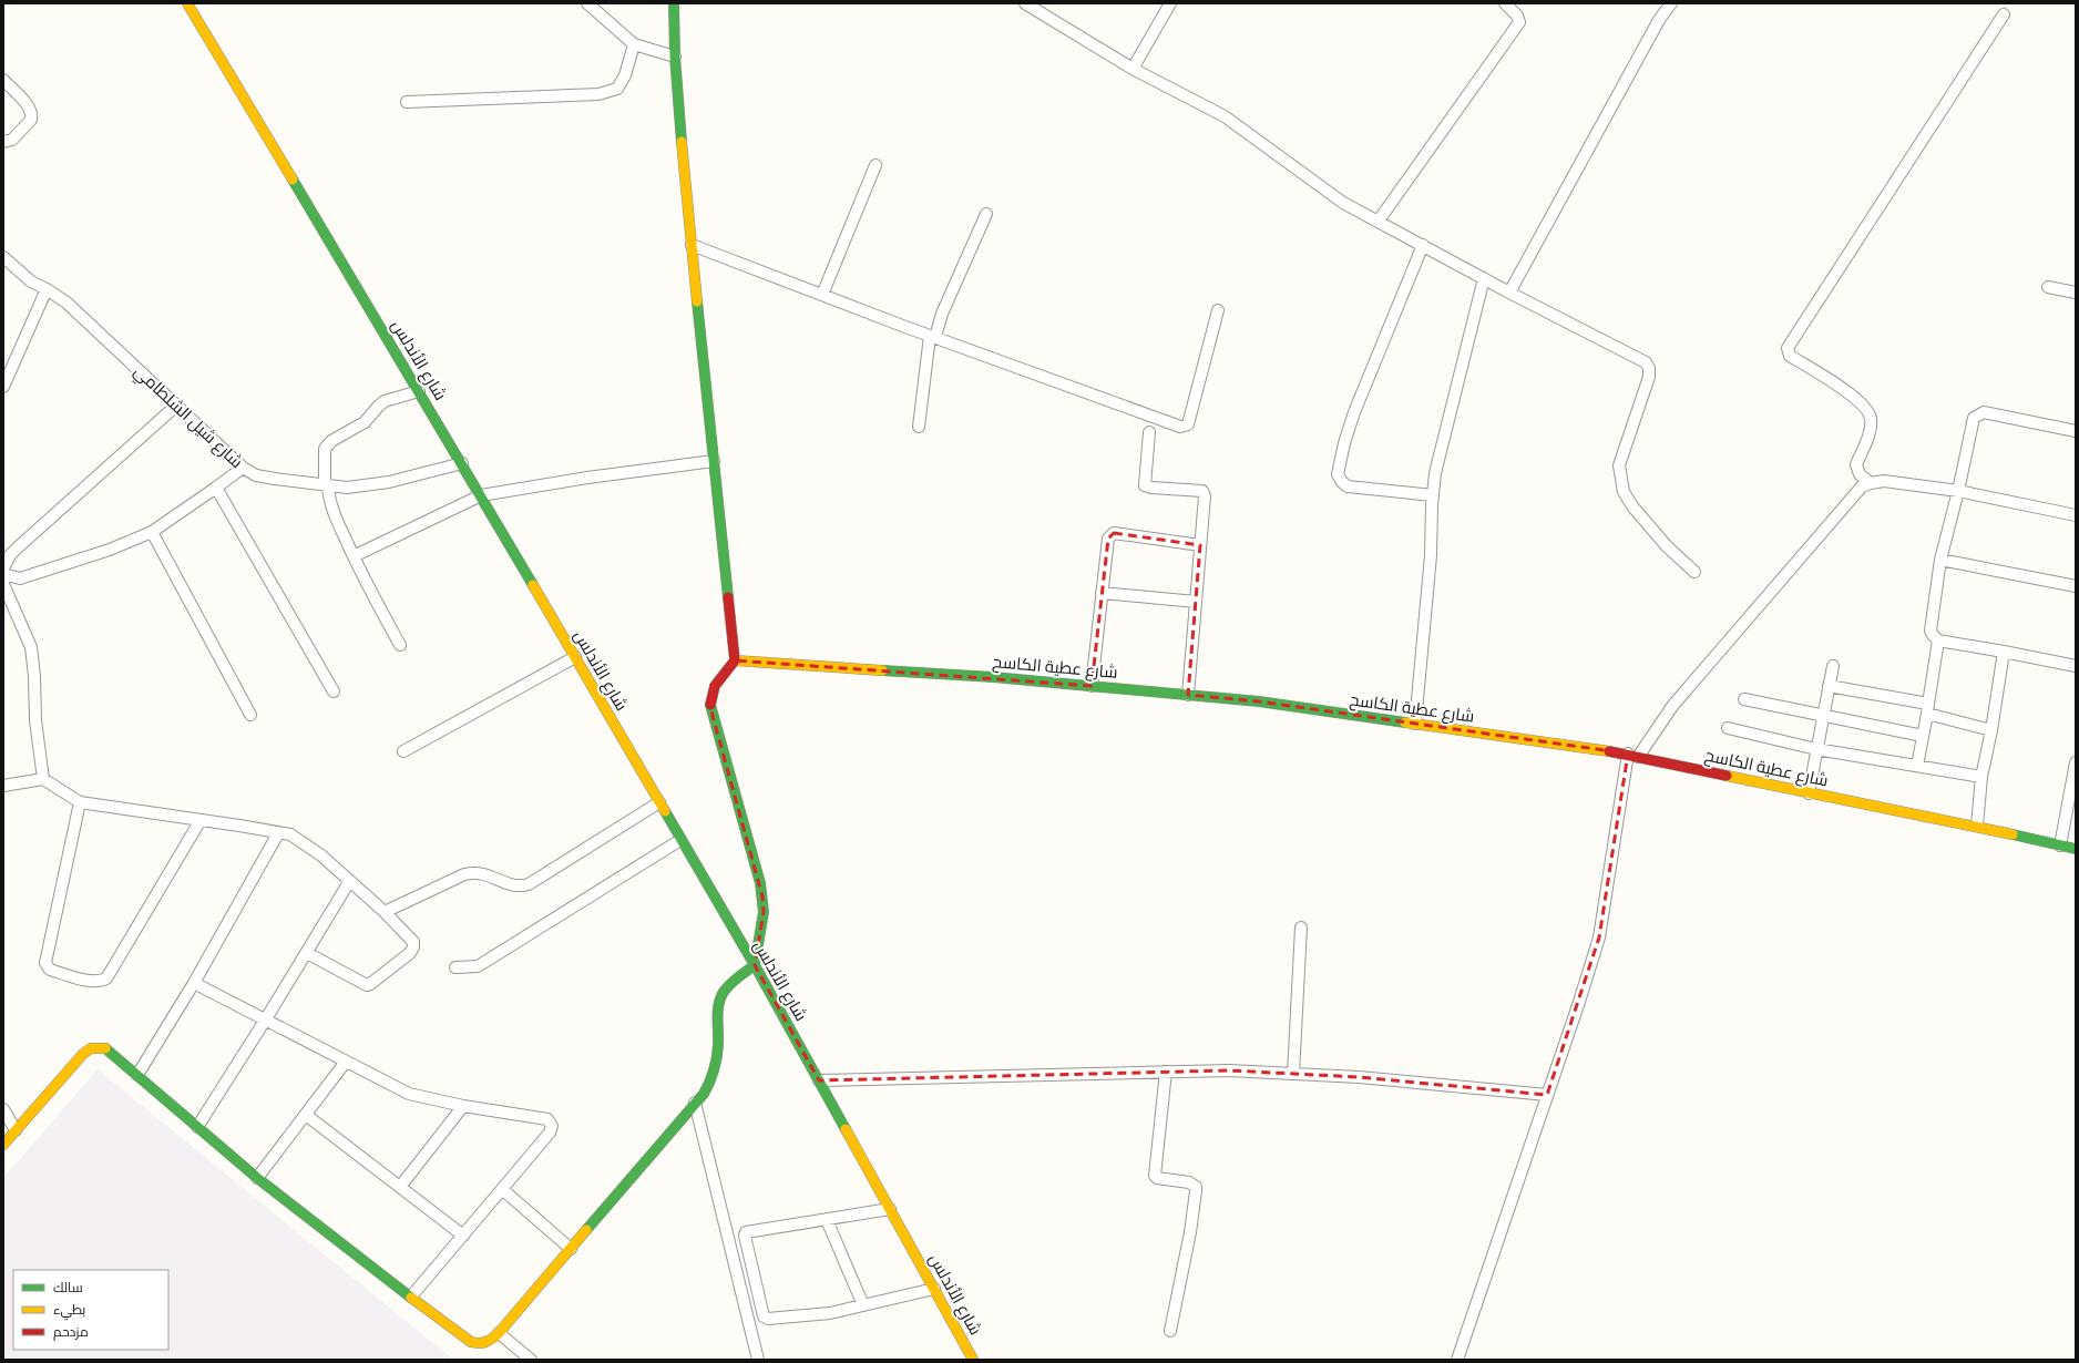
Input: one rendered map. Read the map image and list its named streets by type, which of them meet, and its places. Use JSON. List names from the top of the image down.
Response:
{
  "streets": {
    "main road": ["شارع الأندلس", "شارع عطية الكاسح"],
    "street": ["شارع شيل الشلطامي"]
  },
  "crossings": [
    ["شارع الأندلس", "شارع شيل الشلطامي"]
  ],
  "legend": ["سالك", "بطيء", "مزدحم"]
}
